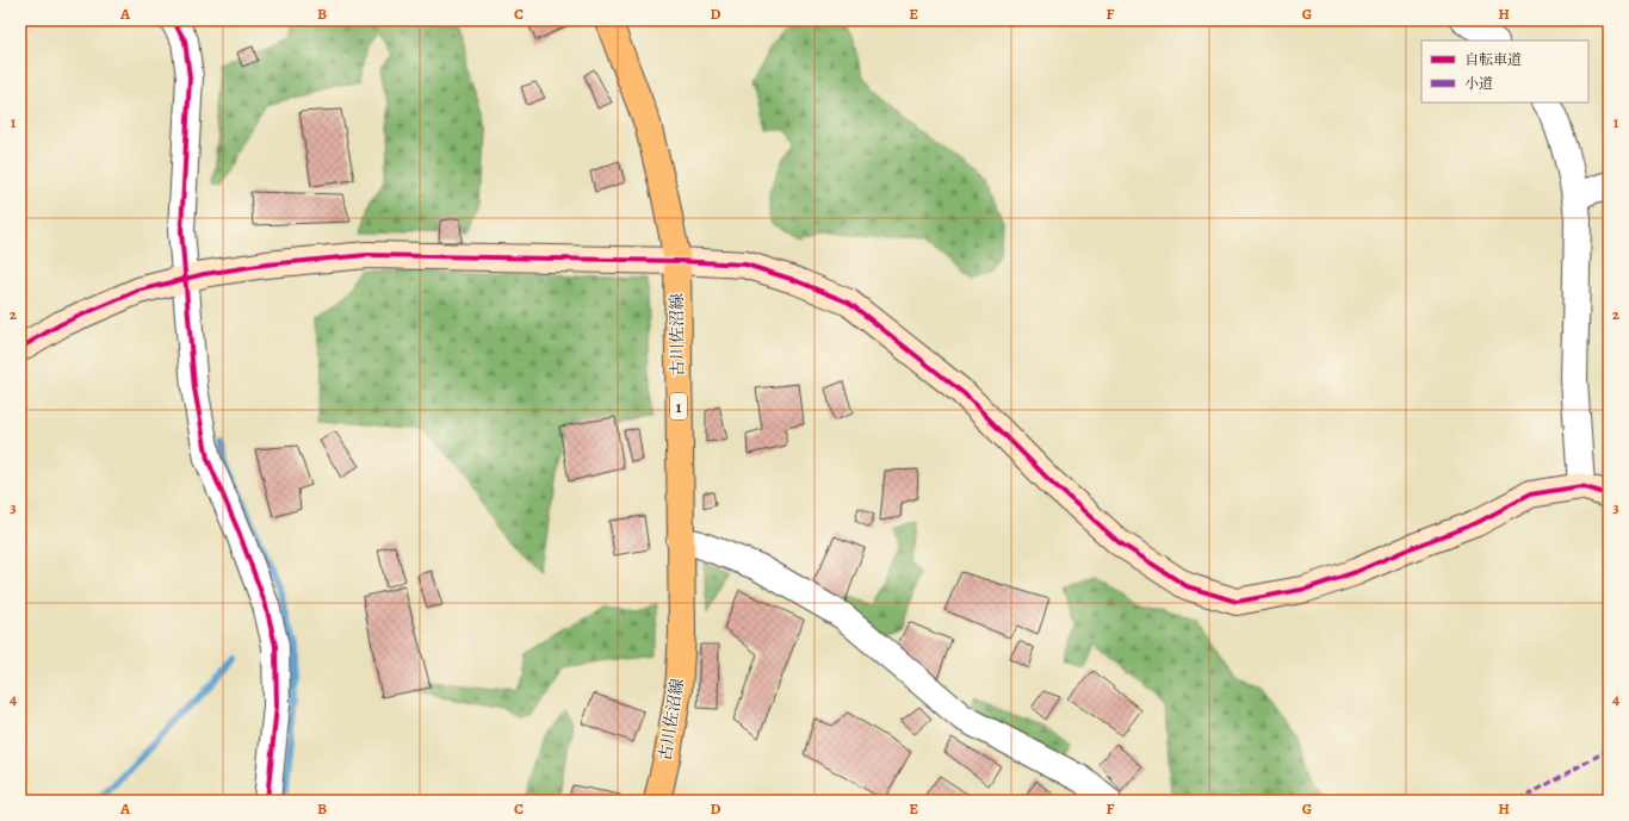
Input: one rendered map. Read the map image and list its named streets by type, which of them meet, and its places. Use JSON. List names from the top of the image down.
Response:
{
  "streets": {
    "main road": ["古川佐沼線", "1"]
  },
  "legend": ["自転車道", "小道"],
  "grid": {
    "columns": [
      "A",
      "B",
      "C",
      "D",
      "E",
      "F",
      "G",
      "H"
    ],
    "rows": [
      "1",
      "2",
      "3",
      "4"
    ]
  }
}
